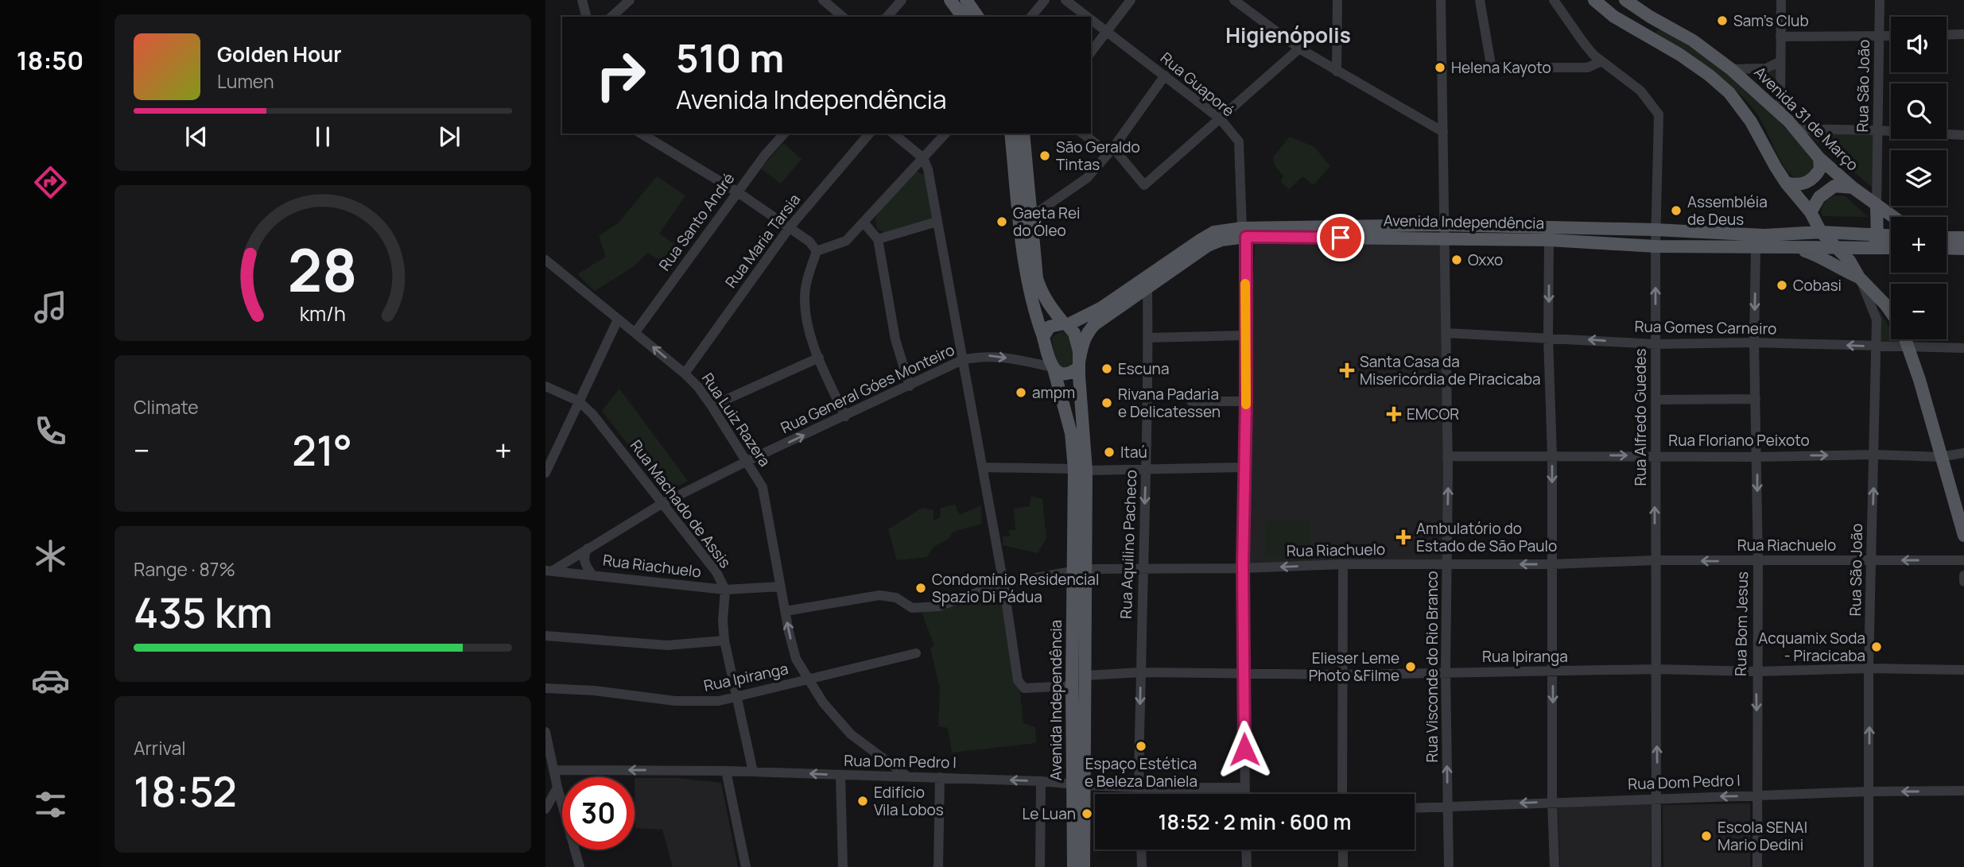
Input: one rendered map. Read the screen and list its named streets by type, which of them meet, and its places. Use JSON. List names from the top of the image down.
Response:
{
  "streets": {
    "main road": ["Avenida 31 de Março", "Avenida Independência"],
    "street": [
      "Rua Guaporé",
      "Rua São João",
      "Rua Santo André",
      "Rua Maria Tarsia",
      "Rua Gomes Carneiro",
      "Rua General Góes Monteiro",
      "Rua Alfredo Guedes",
      "Rua Luiz Razera",
      "Rua Floriano Peixoto",
      "Rua Machado de Assis",
      "Rua Aquilino Pacheco",
      "Rua Riachuelo",
      "Rua Bom Jesus",
      "Rua Ipiranga",
      "Rua Visconde do Rio Branco",
      "Rua Dom Pedro I"
    ]
  },
  "crossings": [
    ["Rua Guaporé", "Avenida Independência"],
    ["Rua Guaporé", "Rua Riachuelo"],
    ["Rua Guaporé", "Rua Ipiranga"],
    ["Rua Guaporé", "Rua Dom Pedro I"],
    ["Rua São João", "Avenida 31 de Março"],
    ["Rua São João", "Rua Gomes Carneiro"],
    ["Rua São João", "Rua Floriano Peixoto"],
    ["Rua São João", "Rua Riachuelo"],
    ["Rua São João", "Rua Ipiranga"],
    ["Rua São João", "Rua Dom Pedro I"],
    ["Rua Santo André", "Rua Luiz Razera"],
    ["Avenida Independência", "Rua General Góes Monteiro"],
    ["Avenida Independência", "Rua Alfredo Guedes"],
    ["Avenida Independência", "Rua Aquilino Pacheco"],
    ["Avenida Independência", "Rua Riachuelo"],
    ["Avenida Independência", "Rua Bom Jesus"],
    ["Avenida Independência", "Rua Ipiranga"],
    ["Avenida Independência", "Rua Visconde do Rio Branco"],
    ["Avenida Independência", "Rua Dom Pedro I"],
    ["Rua Maria Tarsia", "Rua Luiz Razera"],
    ["Rua Gomes Carneiro", "Rua Alfredo Guedes"],
    ["Rua Gomes Carneiro", "Rua Bom Jesus"],
    ["Rua Gomes Carneiro", "Rua Visconde do Rio Branco"],
    ["Rua General Góes Monteiro", "Rua Luiz Razera"],
    ["Rua General Góes Monteiro", "Rua Machado de Assis"],
    ["Rua General Góes Monteiro", "Rua Riachuelo"],
    ["Rua Alfredo Guedes", "Rua Floriano Peixoto"],
    ["Rua Alfredo Guedes", "Rua Riachuelo"],
    ["Rua Alfredo Guedes", "Rua Ipiranga"],
    ["Rua Alfredo Guedes", "Rua Dom Pedro I"],
    ["Rua Luiz Razera", "Rua Riachuelo"],
    ["Rua Luiz Razera", "Rua Ipiranga"],
    ["Rua Luiz Razera", "Rua Dom Pedro I"],
    ["Rua Floriano Peixoto", "Rua Bom Jesus"],
    ["Rua Floriano Peixoto", "Rua Visconde do Rio Branco"],
    ["Rua Machado de Assis", "Rua Riachuelo"],
    ["Rua Machado de Assis", "Rua Ipiranga"],
    ["Rua Machado de Assis", "Rua Dom Pedro I"],
    ["Rua Aquilino Pacheco", "Rua Riachuelo"],
    ["Rua Aquilino Pacheco", "Rua Ipiranga"],
    ["Rua Aquilino Pacheco", "Rua Dom Pedro I"],
    ["Rua Riachuelo", "Rua Bom Jesus"],
    ["Rua Riachuelo", "Rua Visconde do Rio Branco"],
    ["Rua Bom Jesus", "Rua Ipiranga"],
    ["Rua Bom Jesus", "Rua Dom Pedro I"],
    ["Rua Ipiranga", "Rua Visconde do Rio Branco"],
    ["Rua Visconde do Rio Branco", "Rua Dom Pedro I"]
  ],
  "one_way": [
    "Rua Gomes Carneiro",
    "Rua Alfredo Guedes",
    "Rua Floriano Peixoto",
    "Rua Aquilino Pacheco",
    "Rua Bom Jesus",
    "Rua Dom Pedro I"
  ],
  "districts": ["Higienópolis"],
  "places": {
    "other": [
      "Sam's Club",
      "Helena Kayoto",
      "São Geraldo Tintas",
      "Assembléia de Deus",
      "Gaeta Rei do Óleo",
      "Oxxo",
      "Cobasi",
      "Escuna",
      "ampm",
      "Rivana Padaria e Delicatessen",
      "Itaú",
      "Condomínio Residencial Spazio Di Pádua",
      "Acquamix Soda - Piracicaba",
      "Elieser Leme Photo &Filme",
      "Espaço Estética e Beleza Daniela",
      "Edifício Vila Lobos",
      "Le Luan",
      "Escola SENAI Mario Dedini"
    ],
    "health": ["Santa Casa da Misericórdia de Piracicaba", "EMCOR", "Ambulatório do Estado de São Paulo"]
  },
  "page": {
    "tabs": "18:50",
    "map_buttons": ["+", "−"],
    "turn": ["510 m", "Avenida Independência"],
    "song": ["Golden Hour", "Lumen"],
    "tile": [
      "Climate",
      ["Range · 87%", "435 km"],
      ["Arrival", "18:52"]
    ],
    "heat": ["−", "21°", "+"],
    "limit": "30",
    "trip": "18:52 · 2 min · 600 m",
    "gauge": ["28", "km/h"]
  }
}
